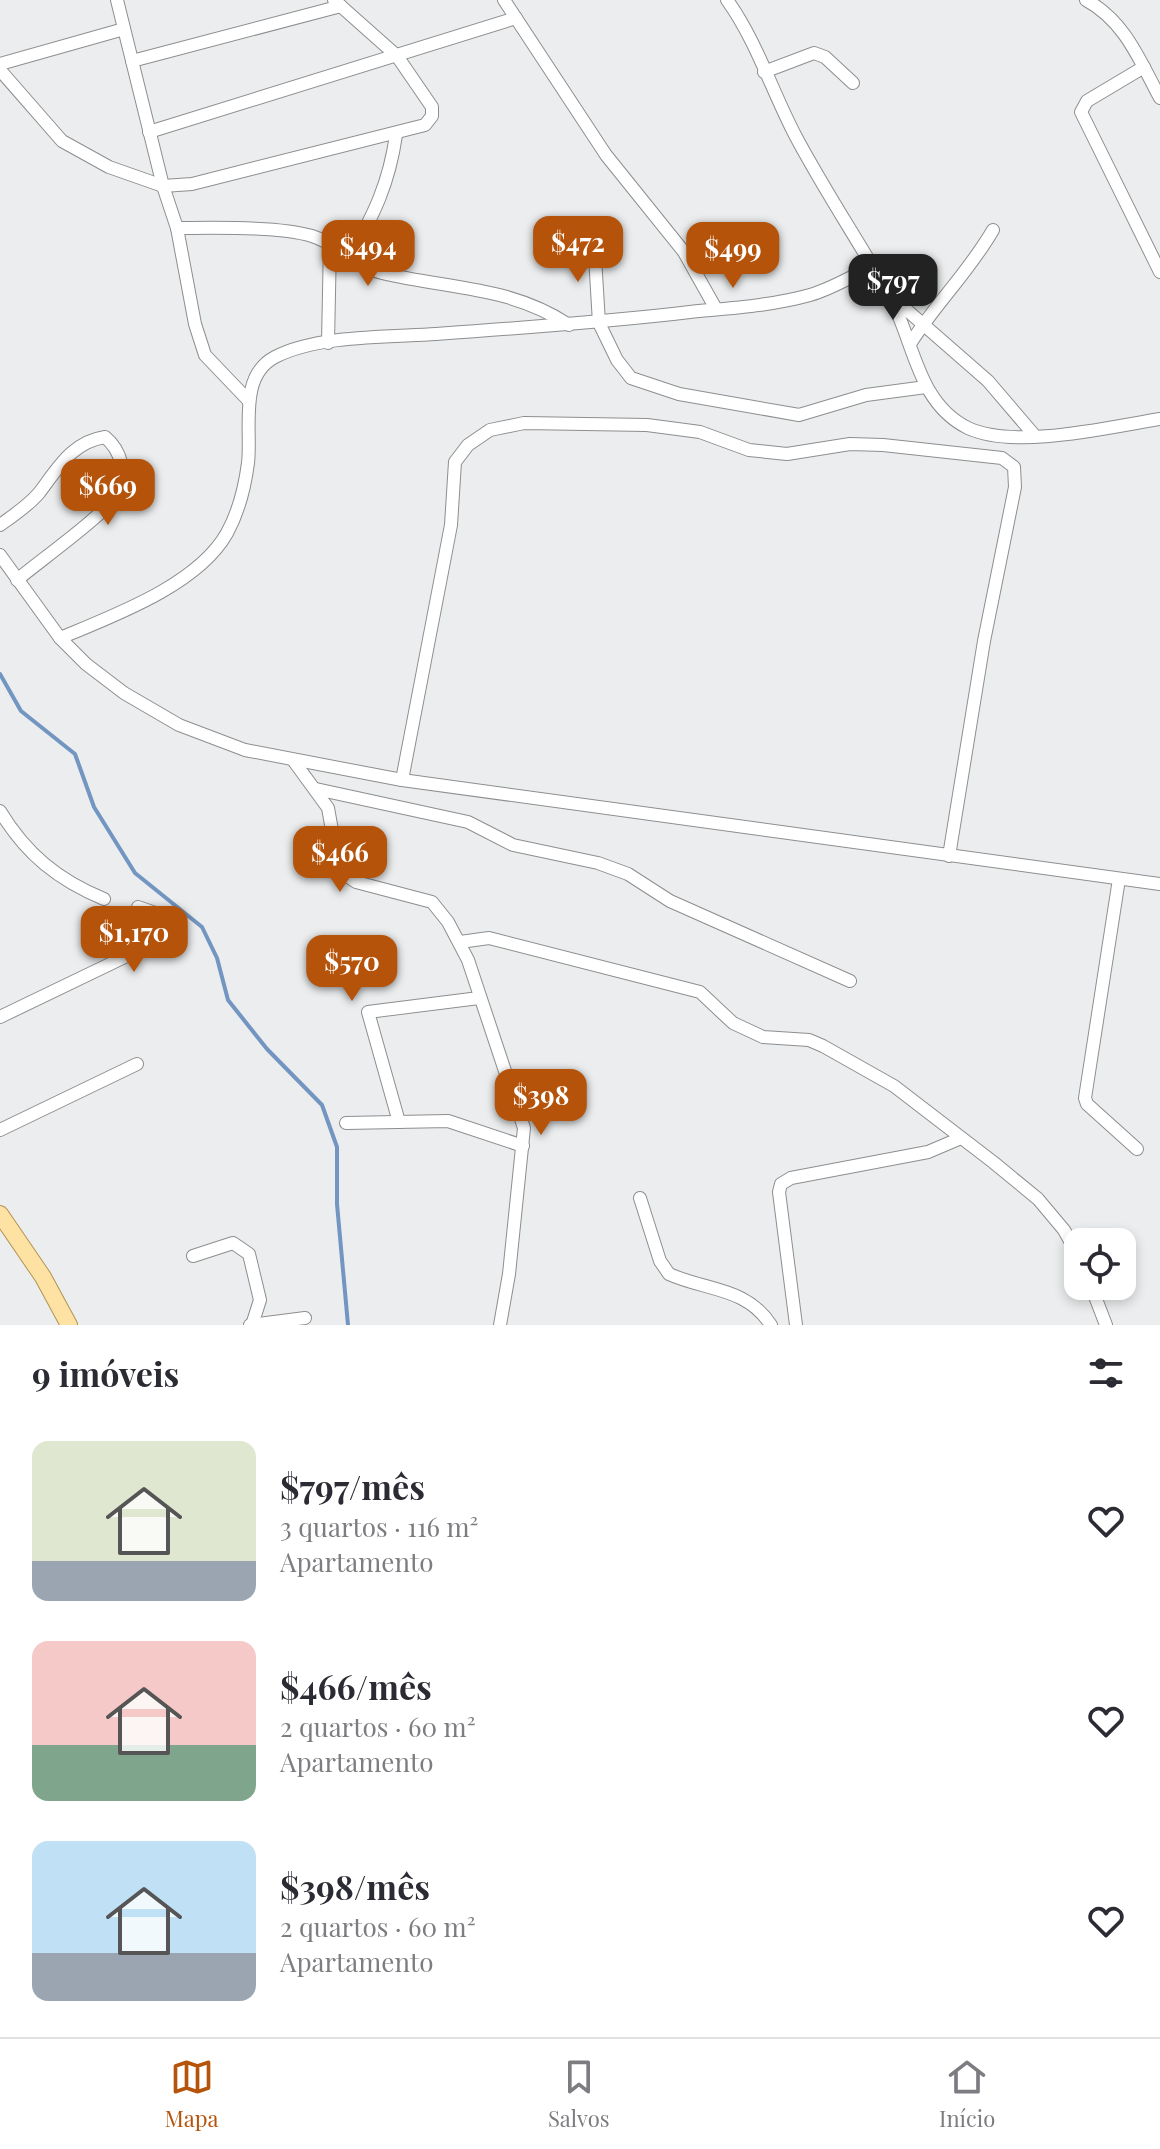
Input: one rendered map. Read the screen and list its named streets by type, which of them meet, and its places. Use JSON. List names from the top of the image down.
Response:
{
  "page": {
    "price": [
      "$472",
      "$494",
      "$499",
      "$797",
      "$669",
      "$466",
      "$1,170",
      "$570",
      "$398"
    ],
    "heading": "9 imóveis",
    "list": [
      {
        "name": "$797/mês",
        "note": "3 quartos · 116 m² · Apartamento"
      },
      {
        "name": "$466/mês",
        "note": "2 quartos · 60 m² · Apartamento"
      },
      {
        "name": "$398/mês",
        "note": "2 quartos · 60 m² · Apartamento"
      }
    ],
    "tabs": ["Mapa", "Salvos", "Início"]
  }
}
